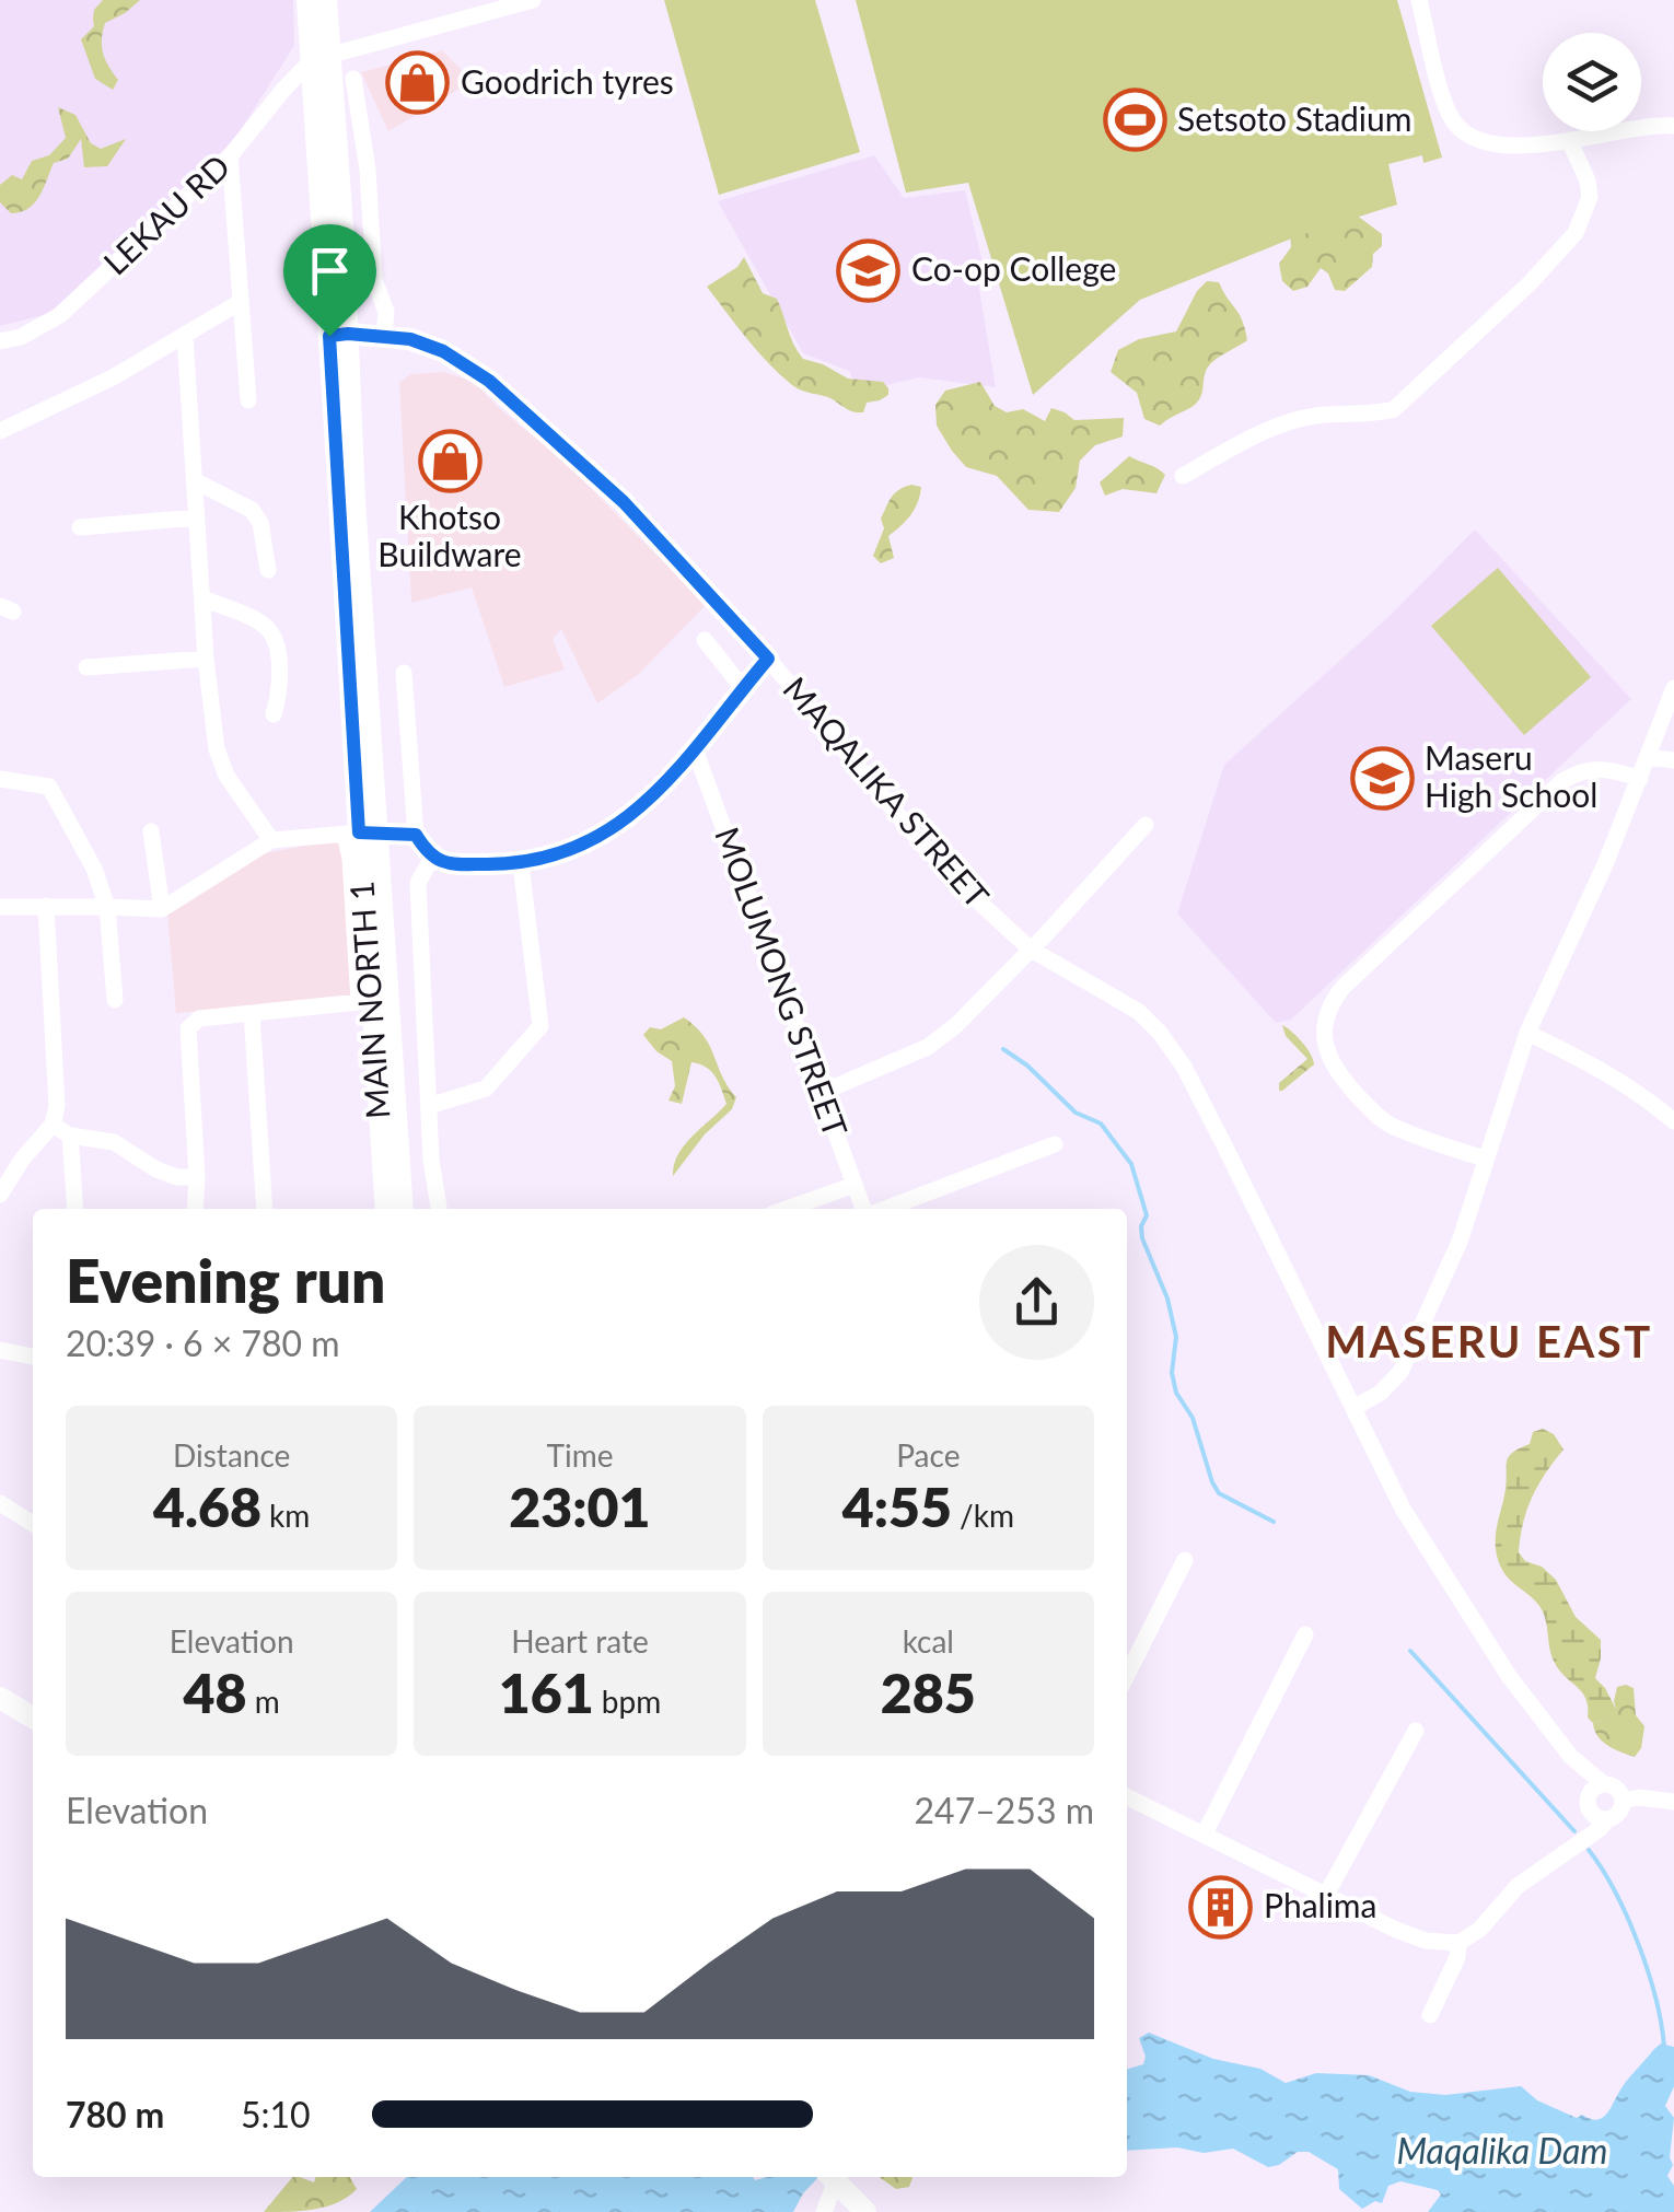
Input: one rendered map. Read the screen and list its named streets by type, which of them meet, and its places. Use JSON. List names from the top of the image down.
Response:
{
  "streets": {
    "main road": ["MAIN NORTH 1"],
    "street": ["LEKAU RD", "MAQALIKA STREET", "MOLUMONG STREET"]
  },
  "crossings": [
    ["LEKAU RD", "MAIN NORTH 1"],
    ["MAQALIKA STREET", "MAIN NORTH 1"]
  ],
  "districts": ["MASERU EAST"],
  "water": ["Maqalika Dam"],
  "places": {
    "shop": ["Goodrich tyres", "Khotso Buildware"],
    "sports": ["Setsoto Stadium"],
    "school or university": ["Co-op College", "Maseru High School"],
    "building": ["Phalima"]
  },
  "page": {
    "heading": ["Evening run", "20:39 · 6 × 780 m"],
    "stats": [
      ["Distance", "4.68 km"],
      ["Time", "23:01"],
      ["Pace", "4:55 /km"],
      ["Elevation", "48 m"],
      ["Heart rate", "161 bpm"],
      ["kcal", "285"]
    ],
    "chart": ["Elevation", "247–253 m"],
    "list": [
      {
        "name": "780 m",
        "note": "5:10"
      }
    ]
  }
}
